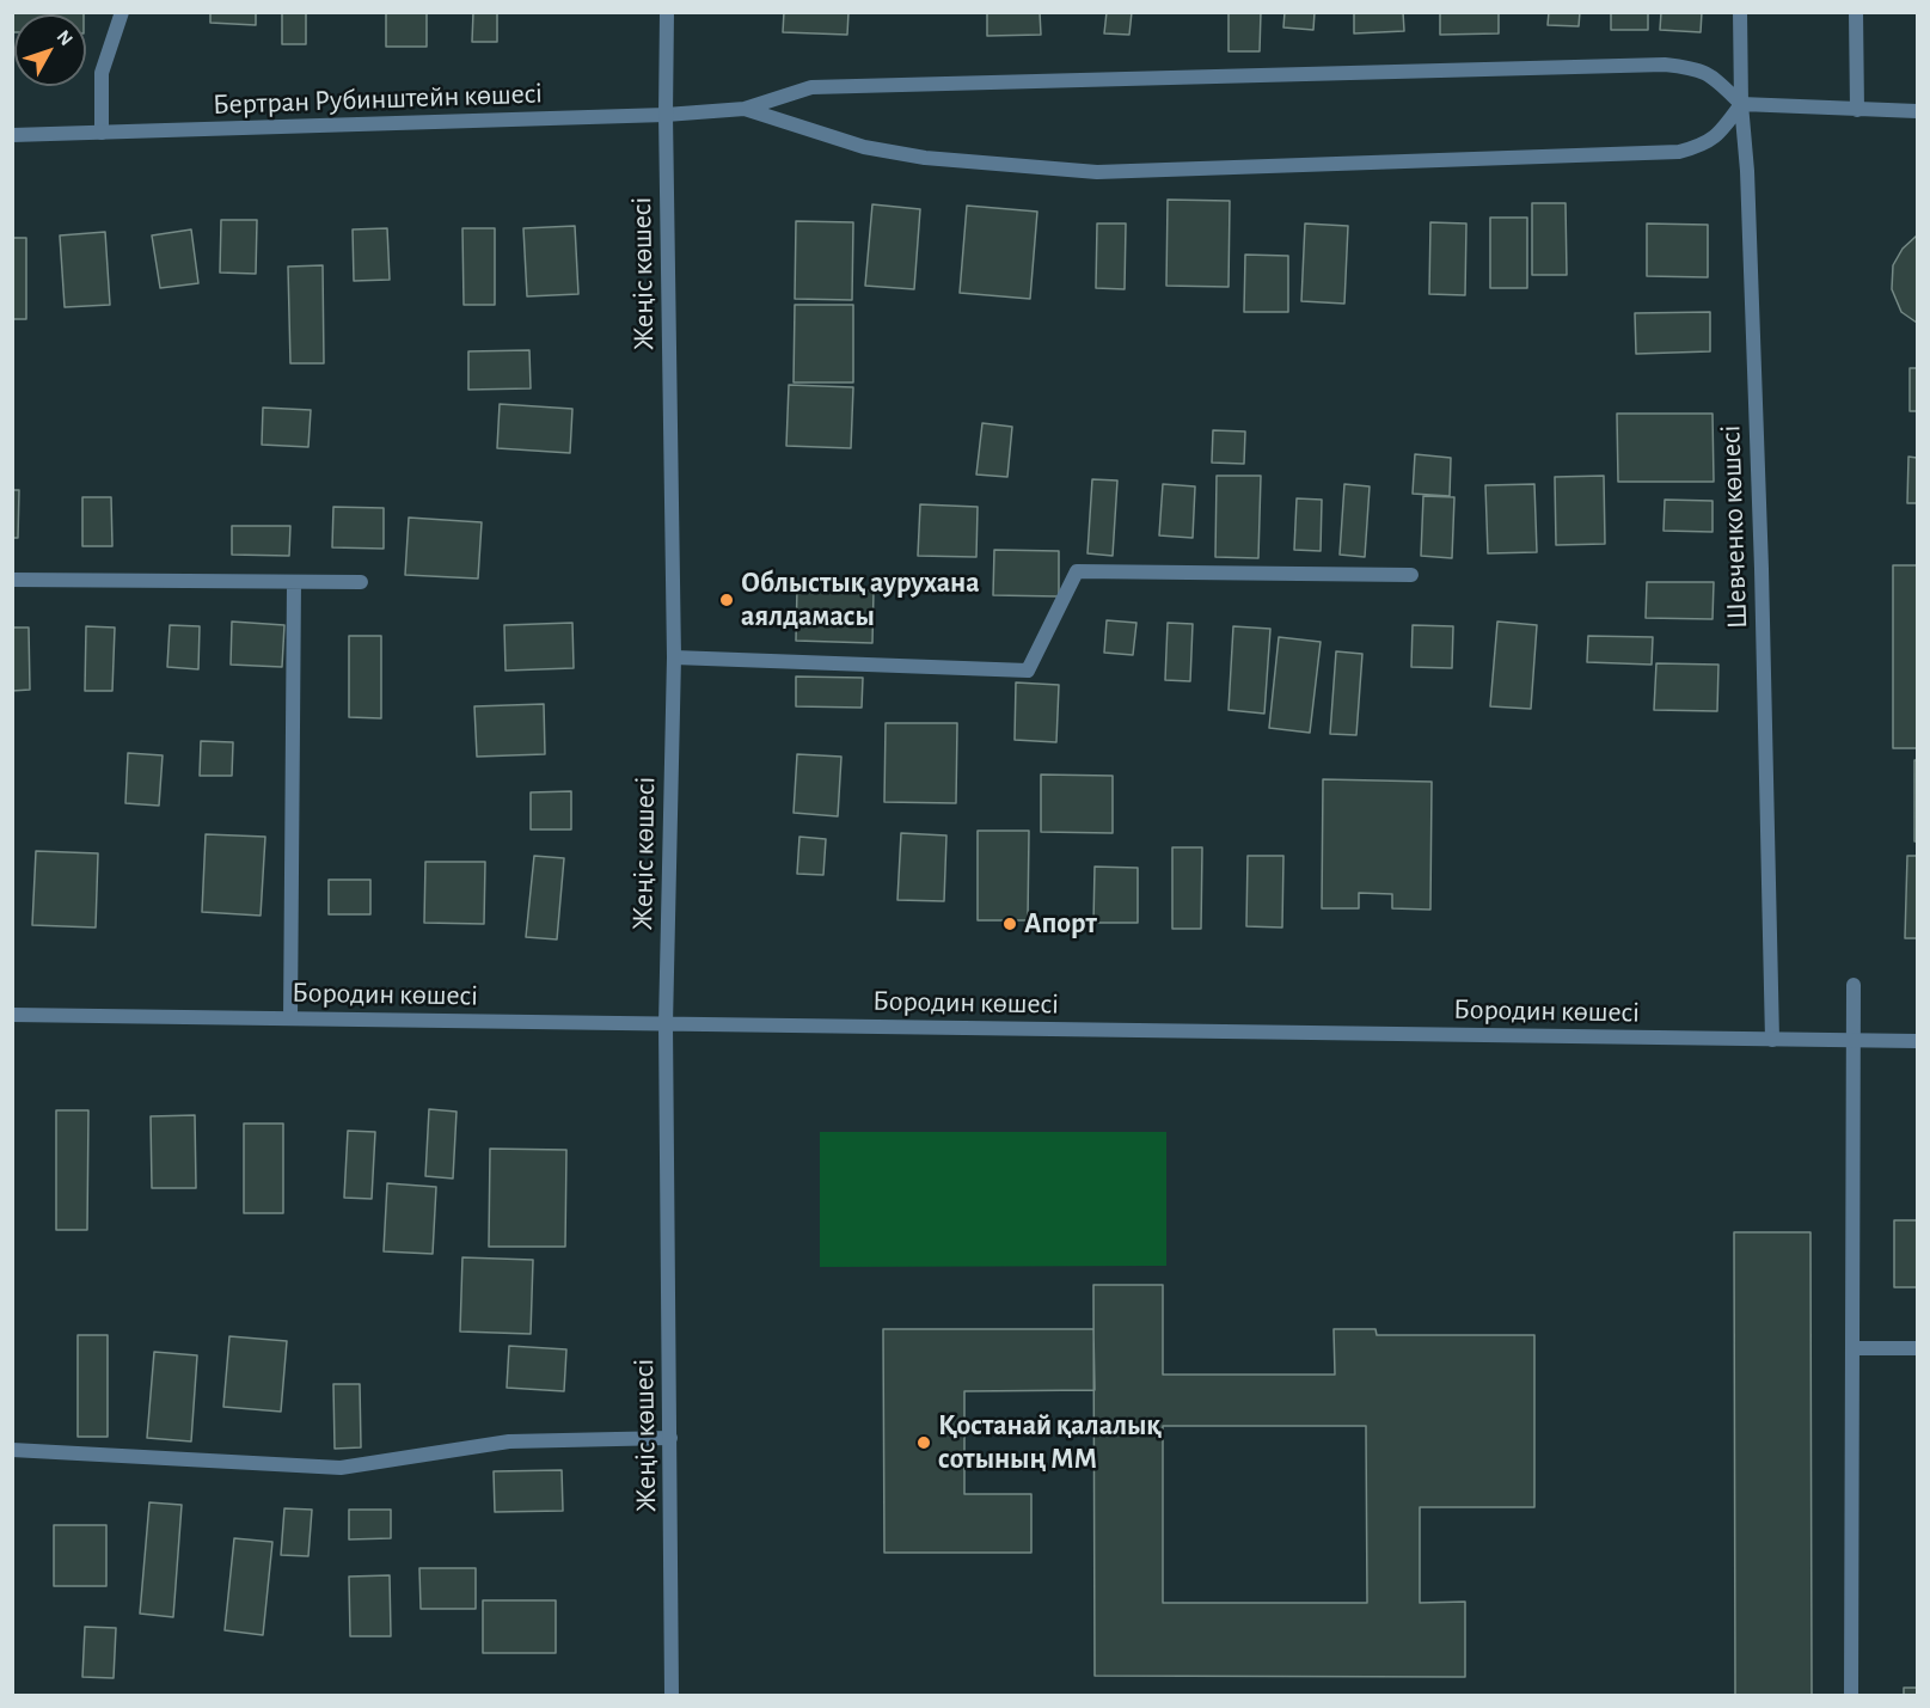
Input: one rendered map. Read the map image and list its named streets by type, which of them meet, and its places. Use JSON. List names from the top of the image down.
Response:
{
  "streets": {
    "street": [
      "Бертран Рубинштейн көшесі",
      "Жеңіс көшесі",
      "Шевченко көшесі",
      "Бородин көшесі"
    ]
  },
  "crossings": [
    ["Бертран Рубинштейн көшесі", "Жеңіс көшесі"],
    ["Жеңіс көшесі", "Бородин көшесі"],
    ["Шевченко көшесі", "Бородин көшесі"]
  ],
  "places": ["Облыстық аурухана аялдамасы", "Апорт", "Қостанай қалалық сотының ММ"],
  "north": "top right"
}
